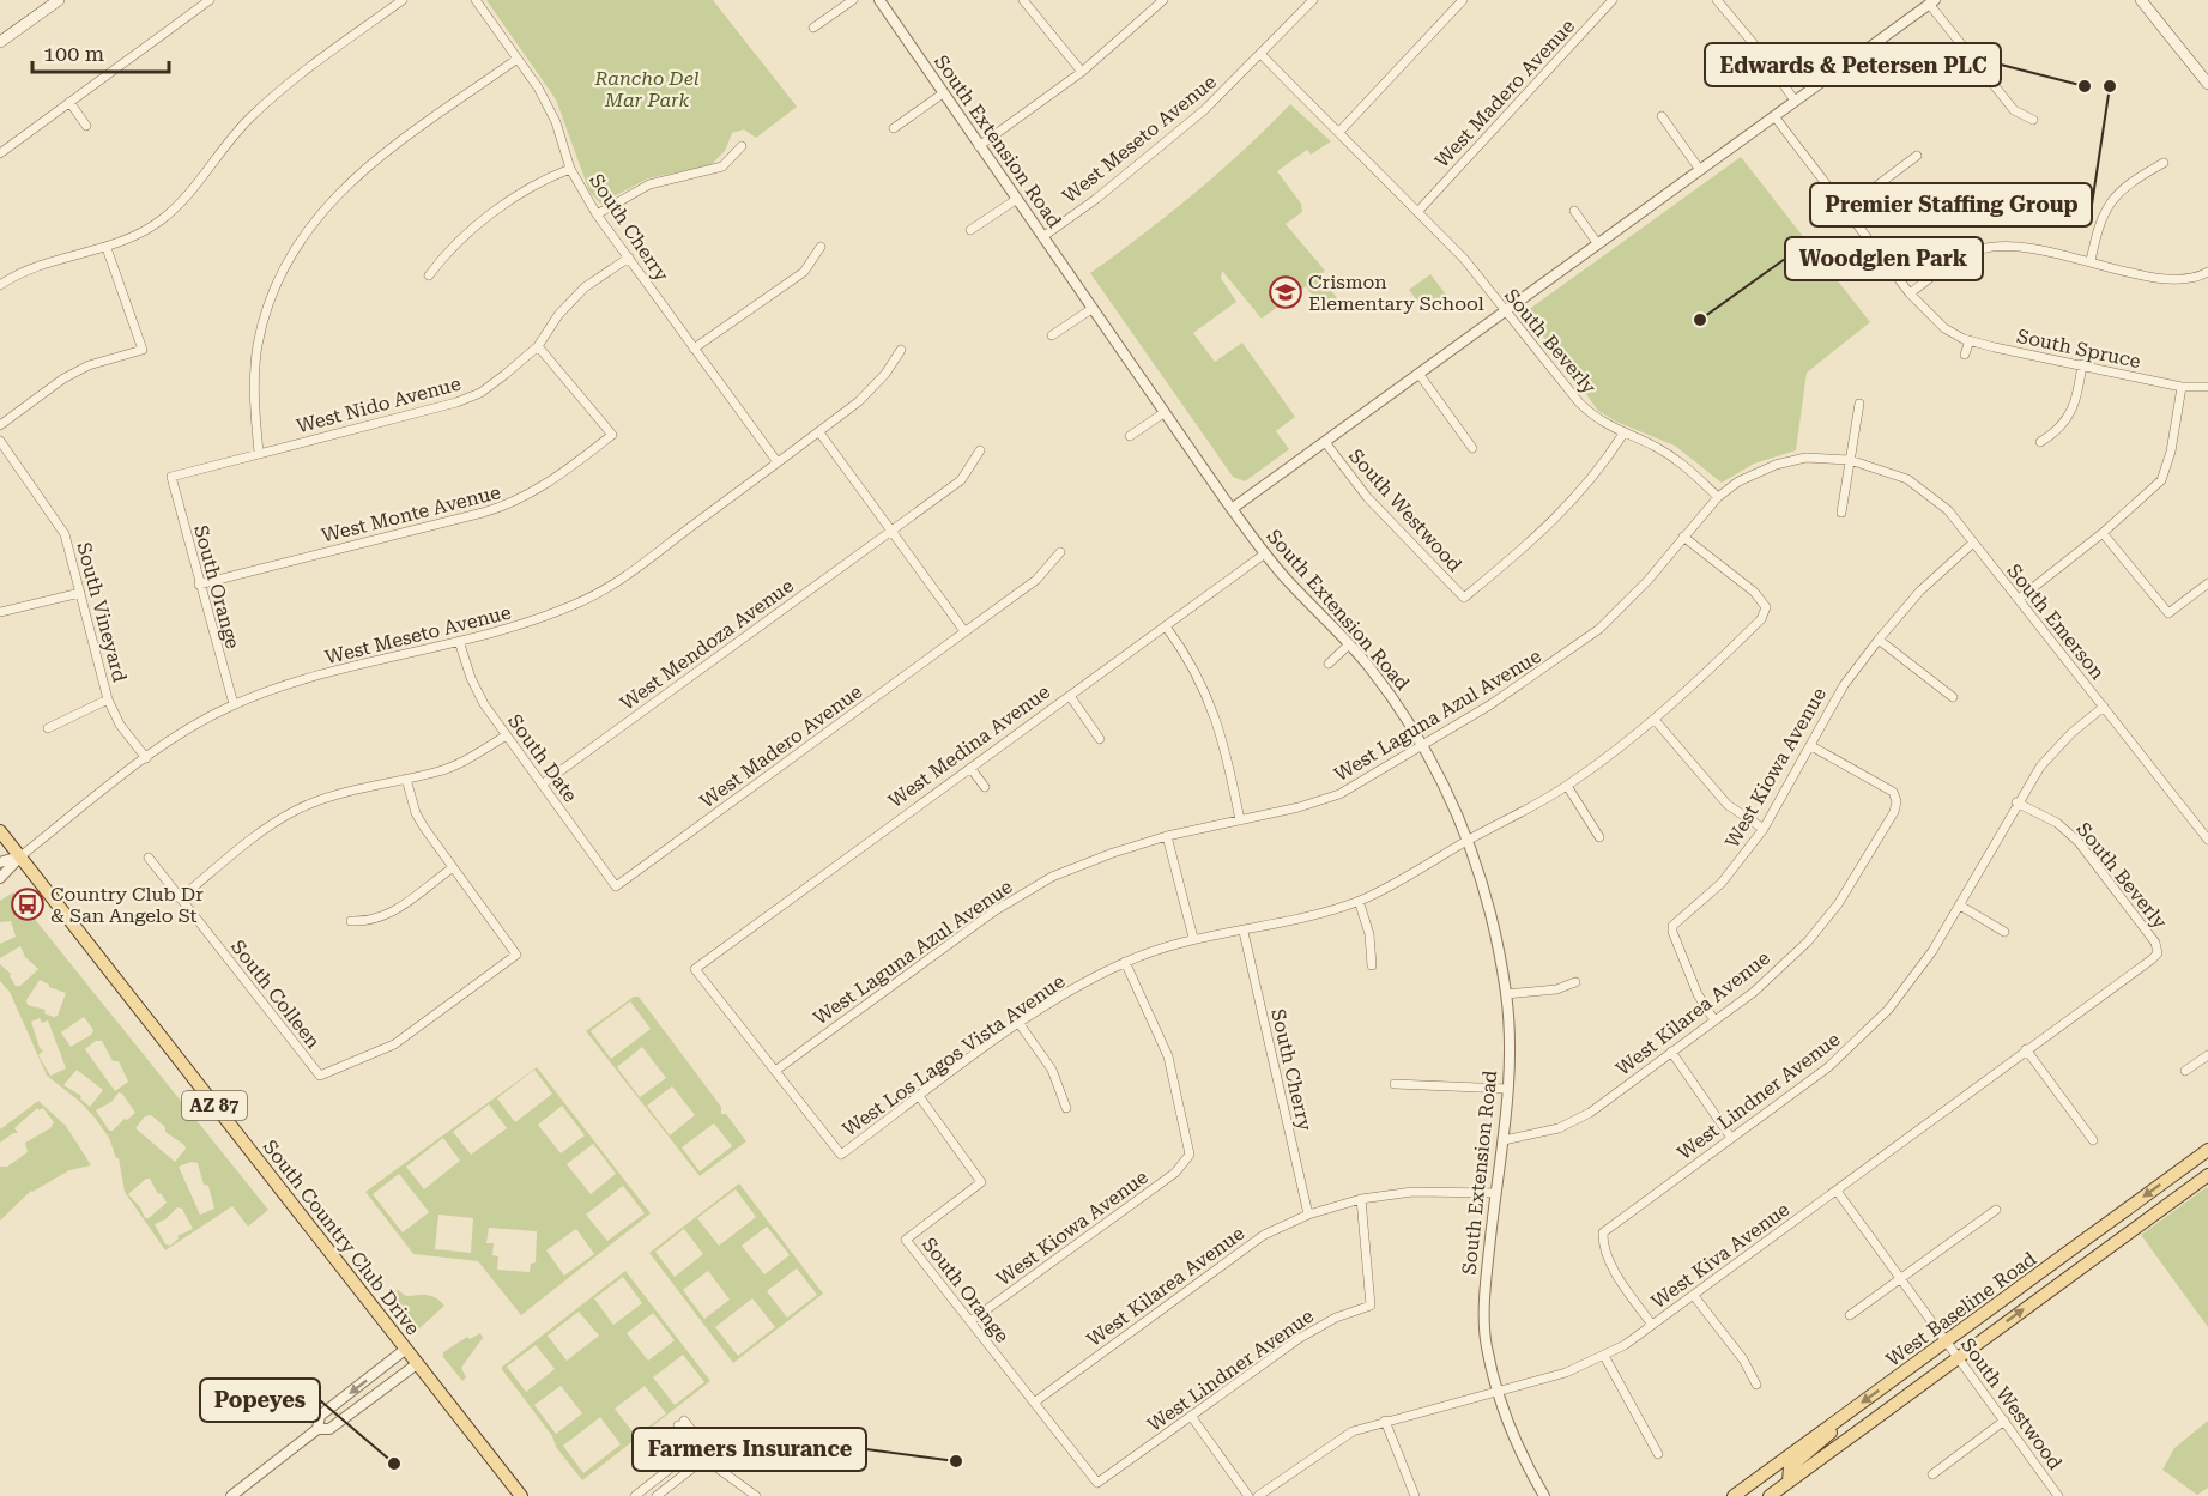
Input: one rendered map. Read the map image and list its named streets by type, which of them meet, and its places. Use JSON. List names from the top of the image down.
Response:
{
  "streets": {
    "main road": ["AZ 87", "South Country Club Drive", "West Baseline Road"],
    "street": [
      "West Madero Avenue",
      "West Meseto Avenue",
      "South Extension Road",
      "South Cherry",
      "South Beverly",
      "South Spruce",
      "West Nido Avenue",
      "South Westwood",
      "West Monte Avenue",
      "South Orange",
      "South Vineyard",
      "South Emerson",
      "West Mendoza Avenue",
      "West Laguna Azul Avenue",
      "West Medina Avenue",
      "South Date",
      "West Kiowa Avenue",
      "South Colleen",
      "West Kilarea Avenue",
      "West Los Lagos Vista Avenue",
      "West Lindner Avenue",
      "West Kiva Avenue"
    ]
  },
  "crossings": [
    ["West Madero Avenue", "South Beverly"],
    ["West Madero Avenue", "South Date"],
    ["West Meseto Avenue", "South Extension Road"],
    ["West Meseto Avenue", "South Cherry"],
    ["West Meseto Avenue", "South Beverly"],
    ["West Meseto Avenue", "South Orange"],
    ["West Meseto Avenue", "South Vineyard"],
    ["West Meseto Avenue", "South Date"],
    ["West Meseto Avenue", "South Country Club Drive"],
    ["South Extension Road", "West Laguna Azul Avenue"],
    ["South Extension Road", "West Medina Avenue"],
    ["South Extension Road", "West Kilarea Avenue"],
    ["South Extension Road", "West Los Lagos Vista Avenue"],
    ["South Extension Road", "West Kiva Avenue"],
    ["South Cherry", "West Nido Avenue"],
    ["South Cherry", "West Kilarea Avenue"],
    ["South Cherry", "West Los Lagos Vista Avenue"],
    ["South Beverly", "South Westwood"],
    ["South Beverly", "West Laguna Azul Avenue"],
    ["South Beverly", "West Lindner Avenue"],
    ["South Beverly", "West Kiva Avenue"],
    ["West Nido Avenue", "West Monte Avenue"],
    ["West Nido Avenue", "South Orange"],
    ["South Westwood", "West Kiva Avenue"],
    ["South Westwood", "West Baseline Road"],
    ["West Monte Avenue", "South Orange"],
    ["South Orange", "West Kiowa Avenue"],
    ["South Orange", "West Kilarea Avenue"],
    ["South Orange", "West Los Lagos Vista Avenue"],
    ["South Orange", "West Lindner Avenue"],
    ["South Emerson", "West Laguna Azul Avenue"],
    ["South Emerson", "West Kiowa Avenue"],
    ["South Emerson", "West Lindner Avenue"],
    ["West Mendoza Avenue", "South Date"],
    ["West Laguna Azul Avenue", "West Medina Avenue"],
    ["West Laguna Azul Avenue", "West Los Lagos Vista Avenue"],
    ["West Medina Avenue", "West Los Lagos Vista Avenue"],
    ["West Kiowa Avenue", "West Kilarea Avenue"],
    ["West Kiowa Avenue", "West Los Lagos Vista Avenue"],
    ["West Kilarea Avenue", "West Lindner Avenue"],
    ["West Lindner Avenue", "West Kiva Avenue"]
  ],
  "parks": ["Rancho Del Mar Park"],
  "places": {
    "other": [
      "Edwards & Petersen PLC",
      "Premier Staffing Group",
      "Woodglen Park",
      "Farmers Insurance",
      "Popeyes"
    ],
    "school or university": ["Crismon Elementary School"],
    "bus stop": ["Country Club Dr & San Angelo St"]
  },
  "scale_bar": "100 m"
}
